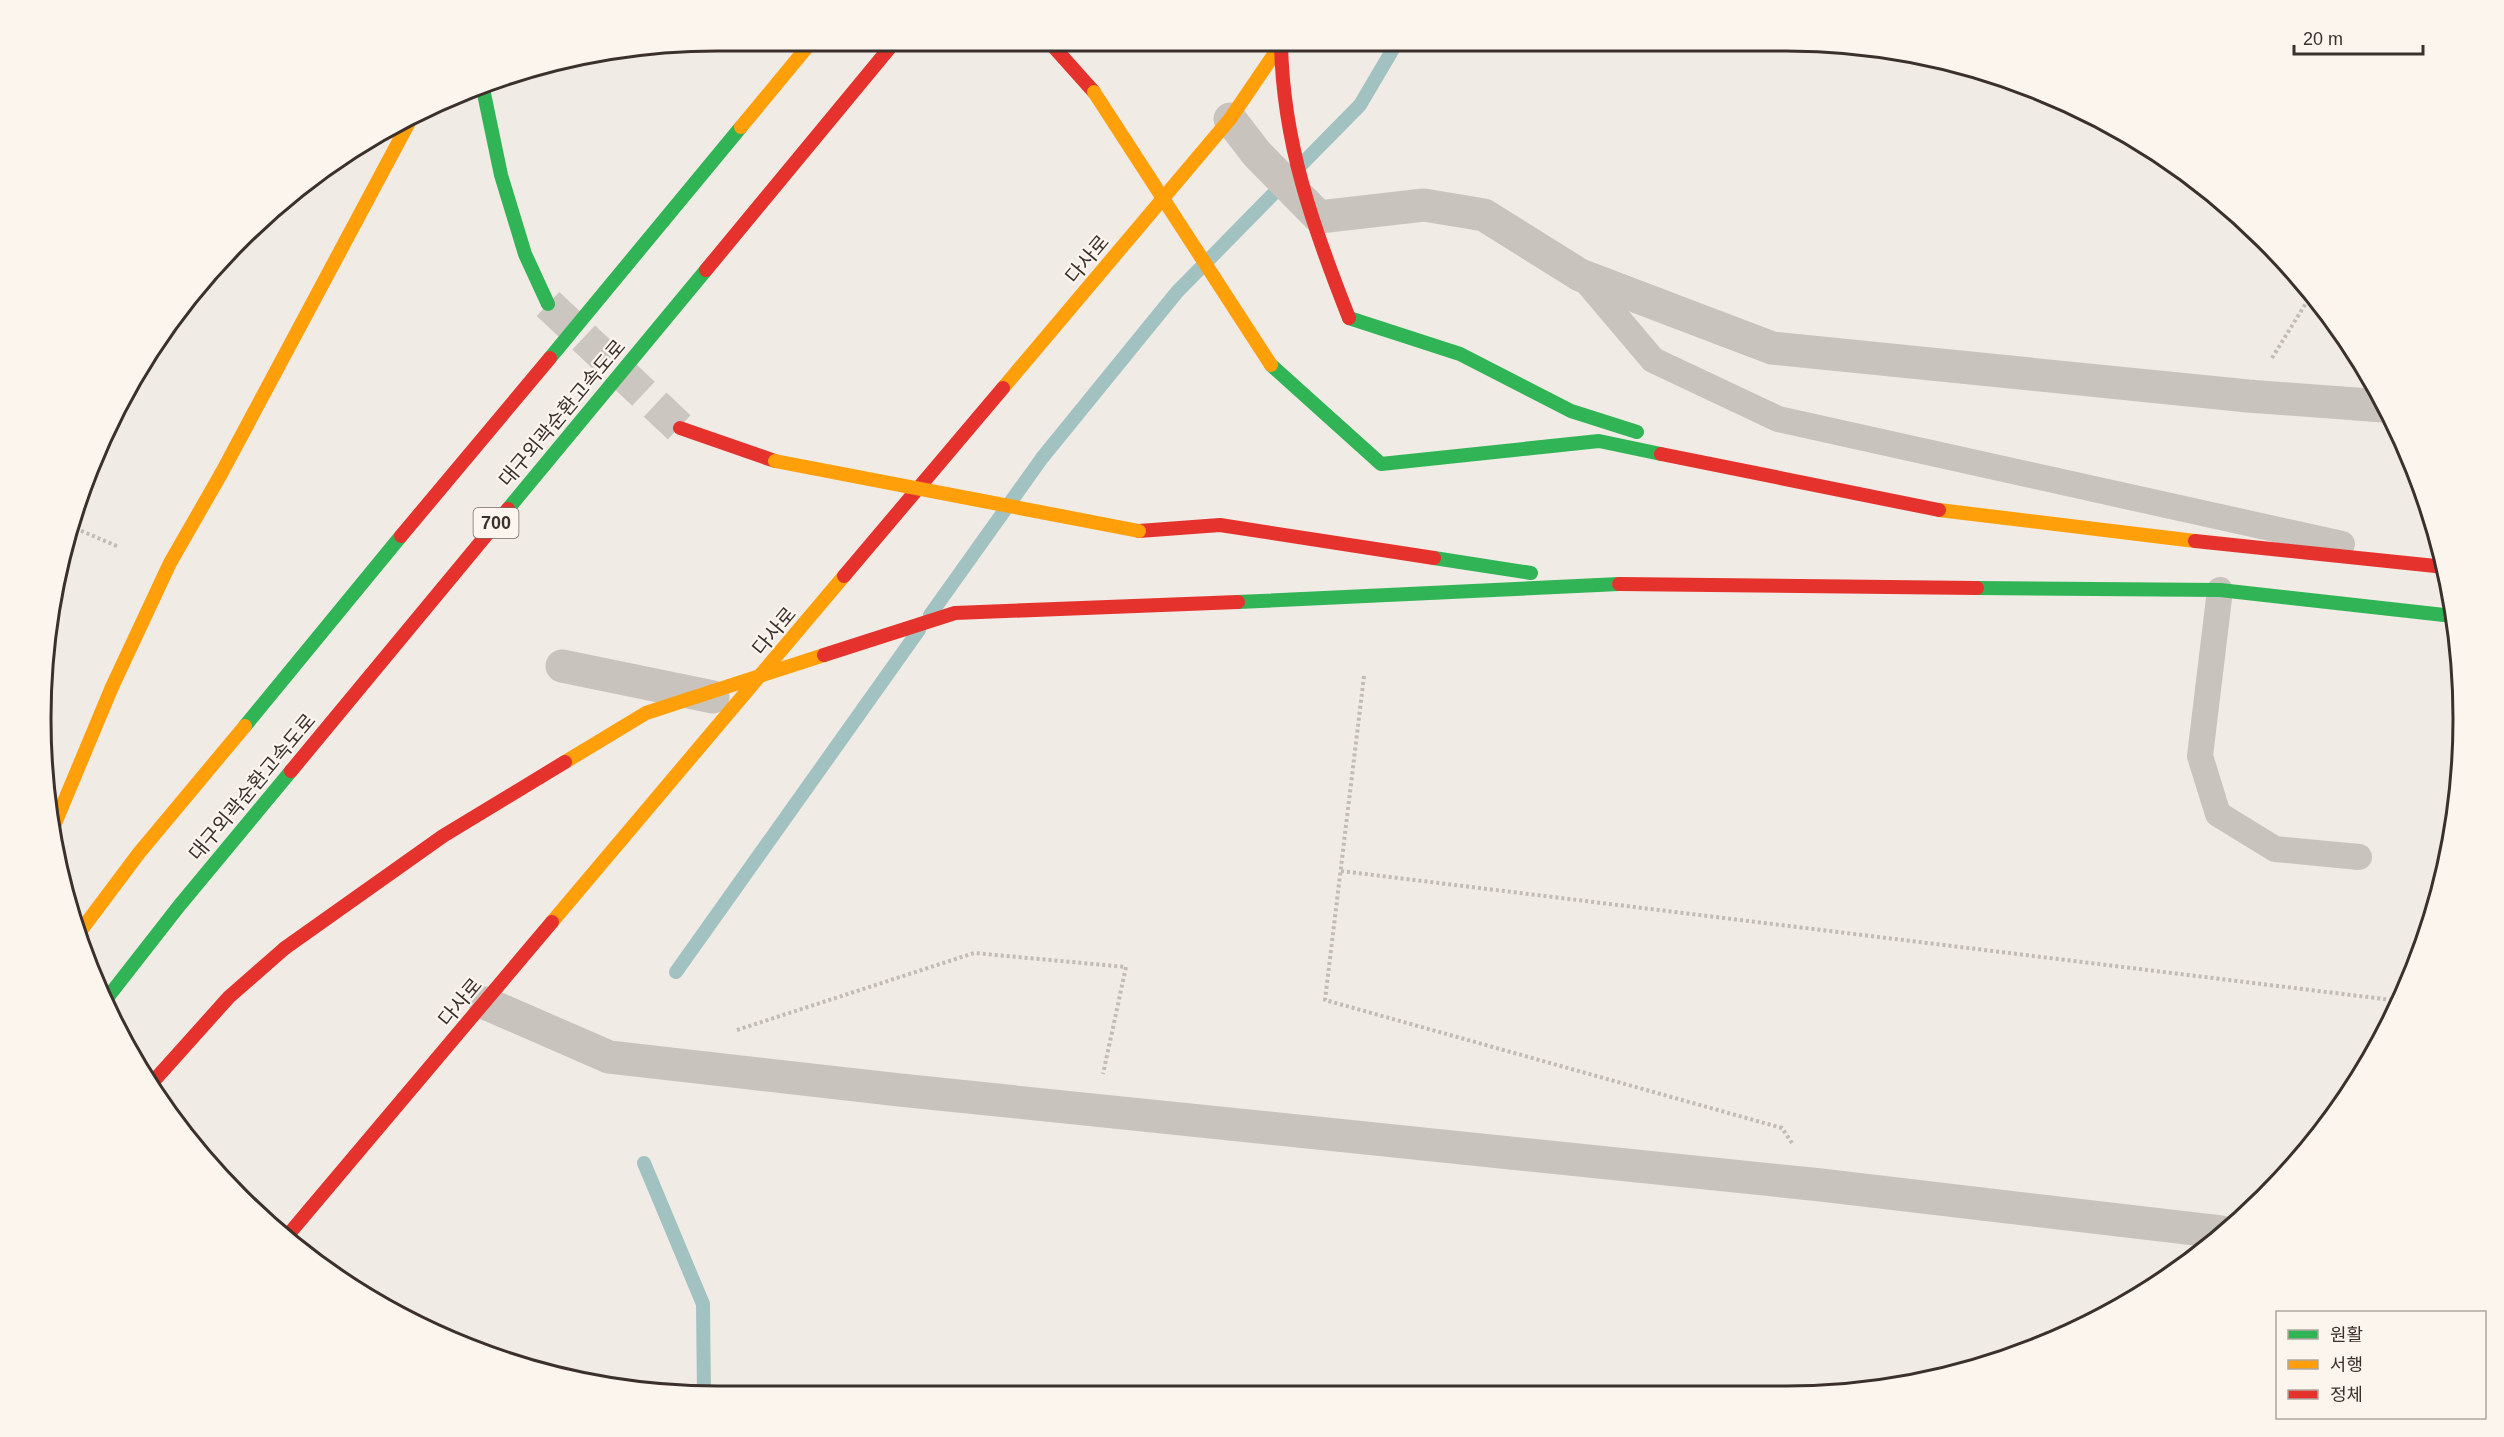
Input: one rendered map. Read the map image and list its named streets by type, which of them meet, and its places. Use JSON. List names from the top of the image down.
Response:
{
  "streets": {
    "main road": ["다사로", "대구외곽순환고속도로", "700"]
  },
  "legend": ["원활", "서행", "정체"],
  "scale_bar": "20 m"
}
